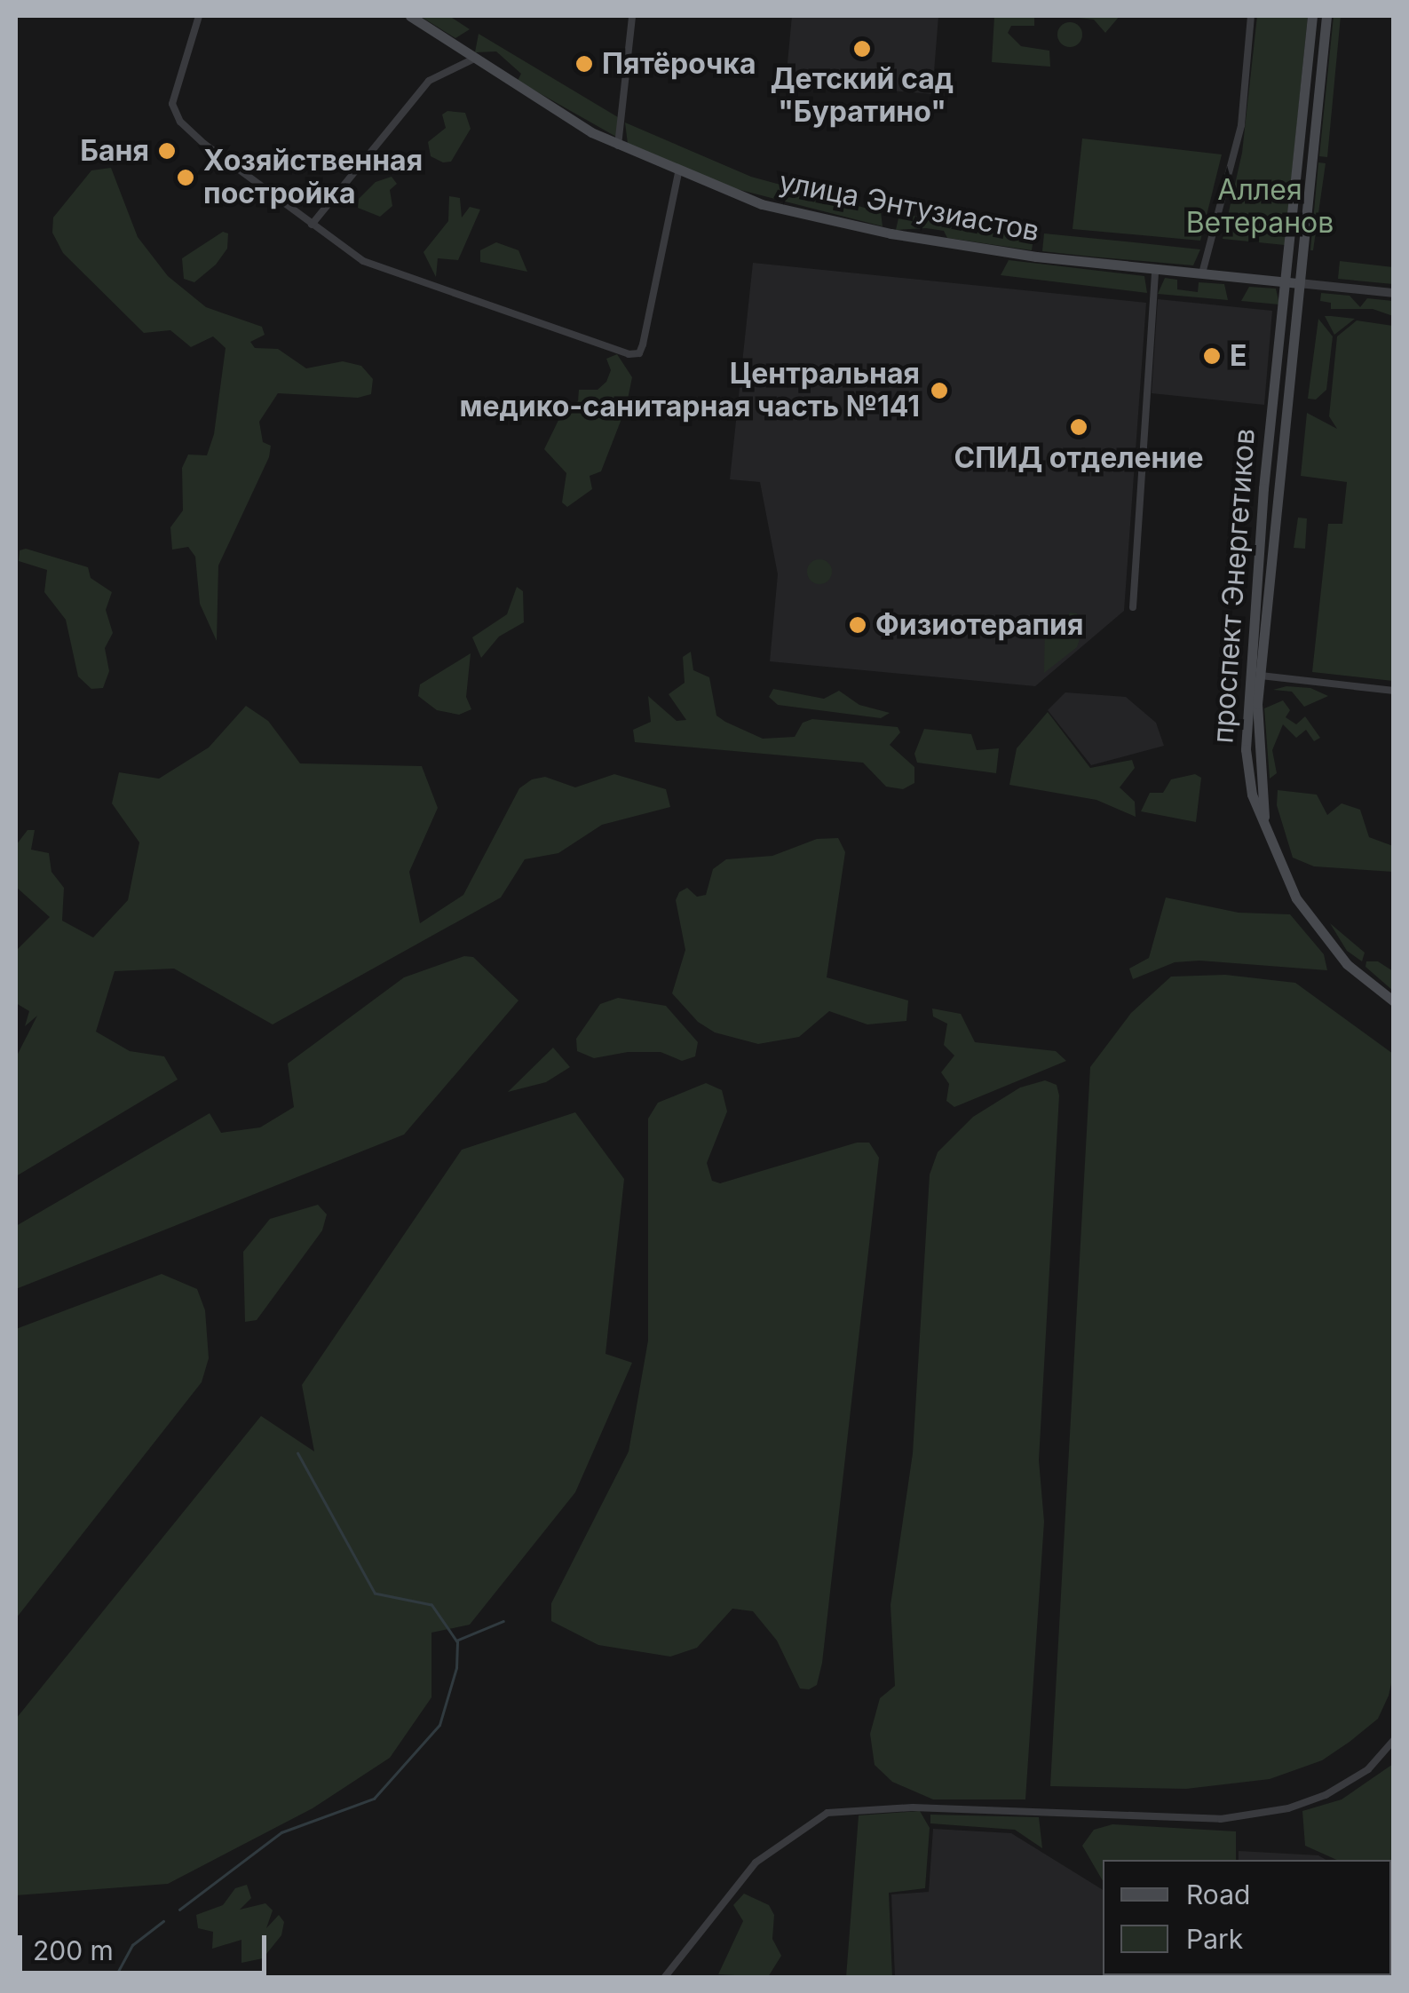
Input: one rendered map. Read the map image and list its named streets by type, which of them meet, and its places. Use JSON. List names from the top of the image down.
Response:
{
  "streets": {
    "main road": ["улица Энтузиастов", "проспект Энергетиков"]
  },
  "crossings": [
    ["улица Энтузиастов", "проспект Энергетиков"]
  ],
  "parks": ["Аллея Ветеранов"],
  "places": [
    "Детский сад \"Буратино\"",
    "Пятёрочка",
    "Баня",
    "Хозяйственная постройка",
    "Е",
    "Центральная медико-санитарная часть №141",
    "СПИД отделение",
    "Физиотерапия"
  ],
  "legend": ["Road", "Park"],
  "scale_bar": "200 m"
}
